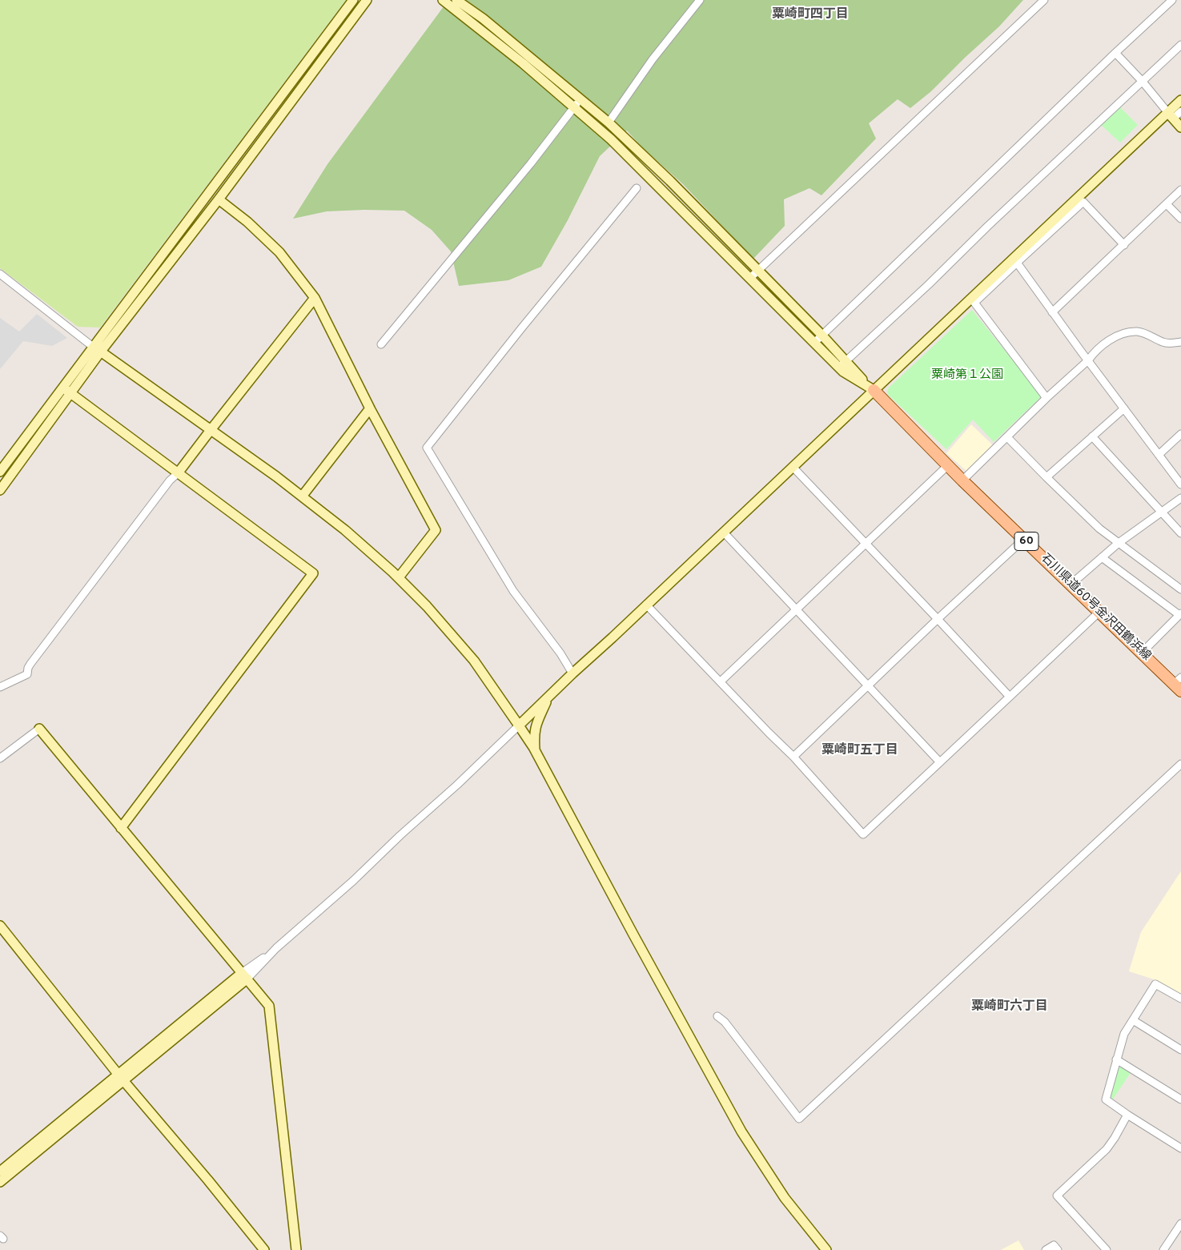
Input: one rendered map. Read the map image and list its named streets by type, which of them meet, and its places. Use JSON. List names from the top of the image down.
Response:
{
  "streets": {
    "main road": ["60", "石川県道60号金沢田鶴浜線"]
  },
  "districts": ["粟崎町四丁目", "粟崎町五丁目", "粟崎町六丁目"],
  "parks": ["粟崎第１公園"]
}
